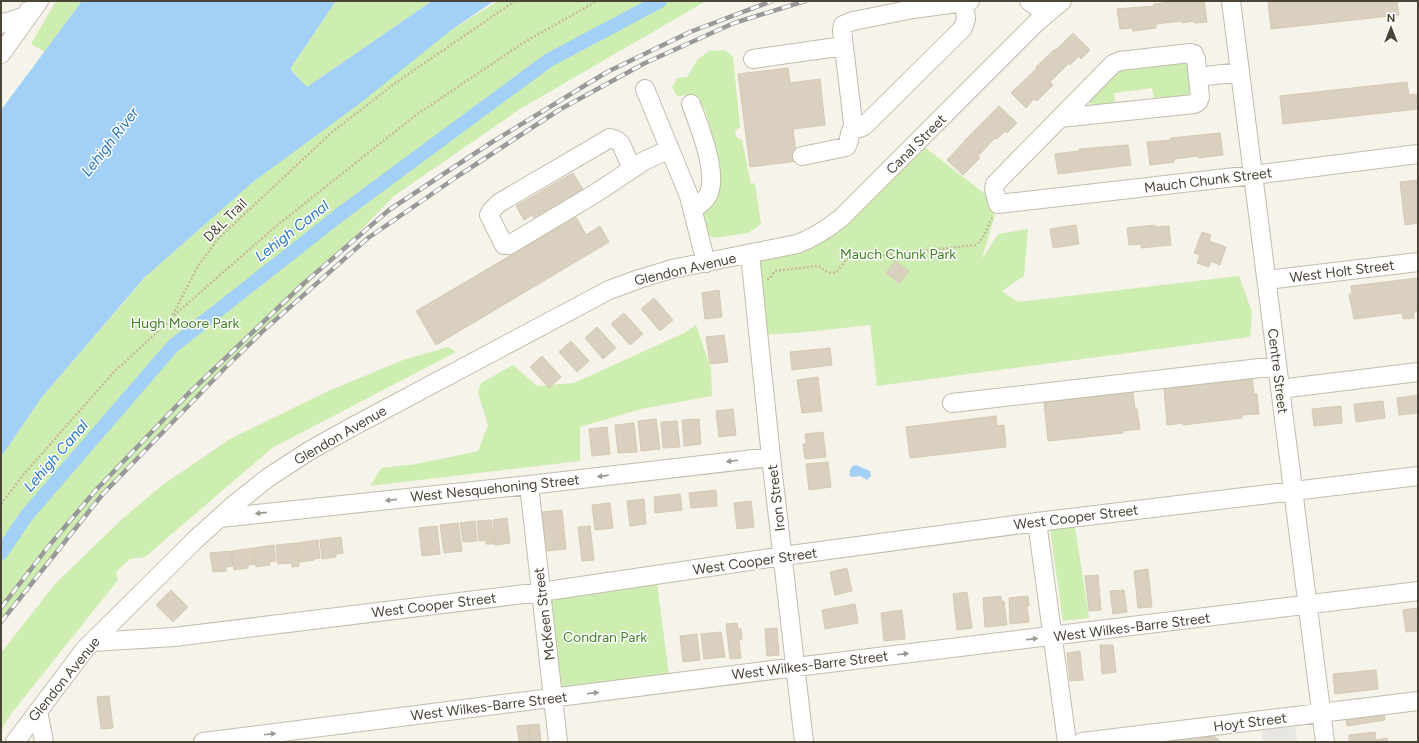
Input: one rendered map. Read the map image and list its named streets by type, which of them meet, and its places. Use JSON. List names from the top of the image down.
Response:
{
  "streets": {
    "street": [
      "Canal Street",
      "Mauch Chunk Street",
      "Glendon Avenue",
      "West Holt Street",
      "Centre Street",
      "West Nesquehoning Street",
      "Iron Street",
      "West Cooper Street",
      "McKeen Street",
      "West Wilkes-Barre Street",
      "Hoyt Street"
    ],
    "path": ["D&L Trail"]
  },
  "crossings": [
    ["Canal Street", "Glendon Avenue"],
    ["Canal Street", "Iron Street"],
    ["Mauch Chunk Street", "Centre Street"],
    ["Glendon Avenue", "West Nesquehoning Street"],
    ["Glendon Avenue", "Iron Street"],
    ["Glendon Avenue", "West Cooper Street"],
    ["West Holt Street", "Centre Street"],
    ["Centre Street", "West Cooper Street"],
    ["Centre Street", "West Wilkes-Barre Street"],
    ["Centre Street", "Hoyt Street"],
    ["West Nesquehoning Street", "Iron Street"],
    ["West Nesquehoning Street", "McKeen Street"],
    ["Iron Street", "West Cooper Street"],
    ["Iron Street", "West Wilkes-Barre Street"],
    ["West Cooper Street", "McKeen Street"],
    ["McKeen Street", "West Wilkes-Barre Street"]
  ],
  "one_way": ["West Nesquehoning Street", "West Wilkes-Barre Street"],
  "water": ["Lehigh River", "Lehigh Canal"],
  "parks": ["Mauch Chunk Park", "Hugh Moore Park", "Condran Park"],
  "north": "top"
}
